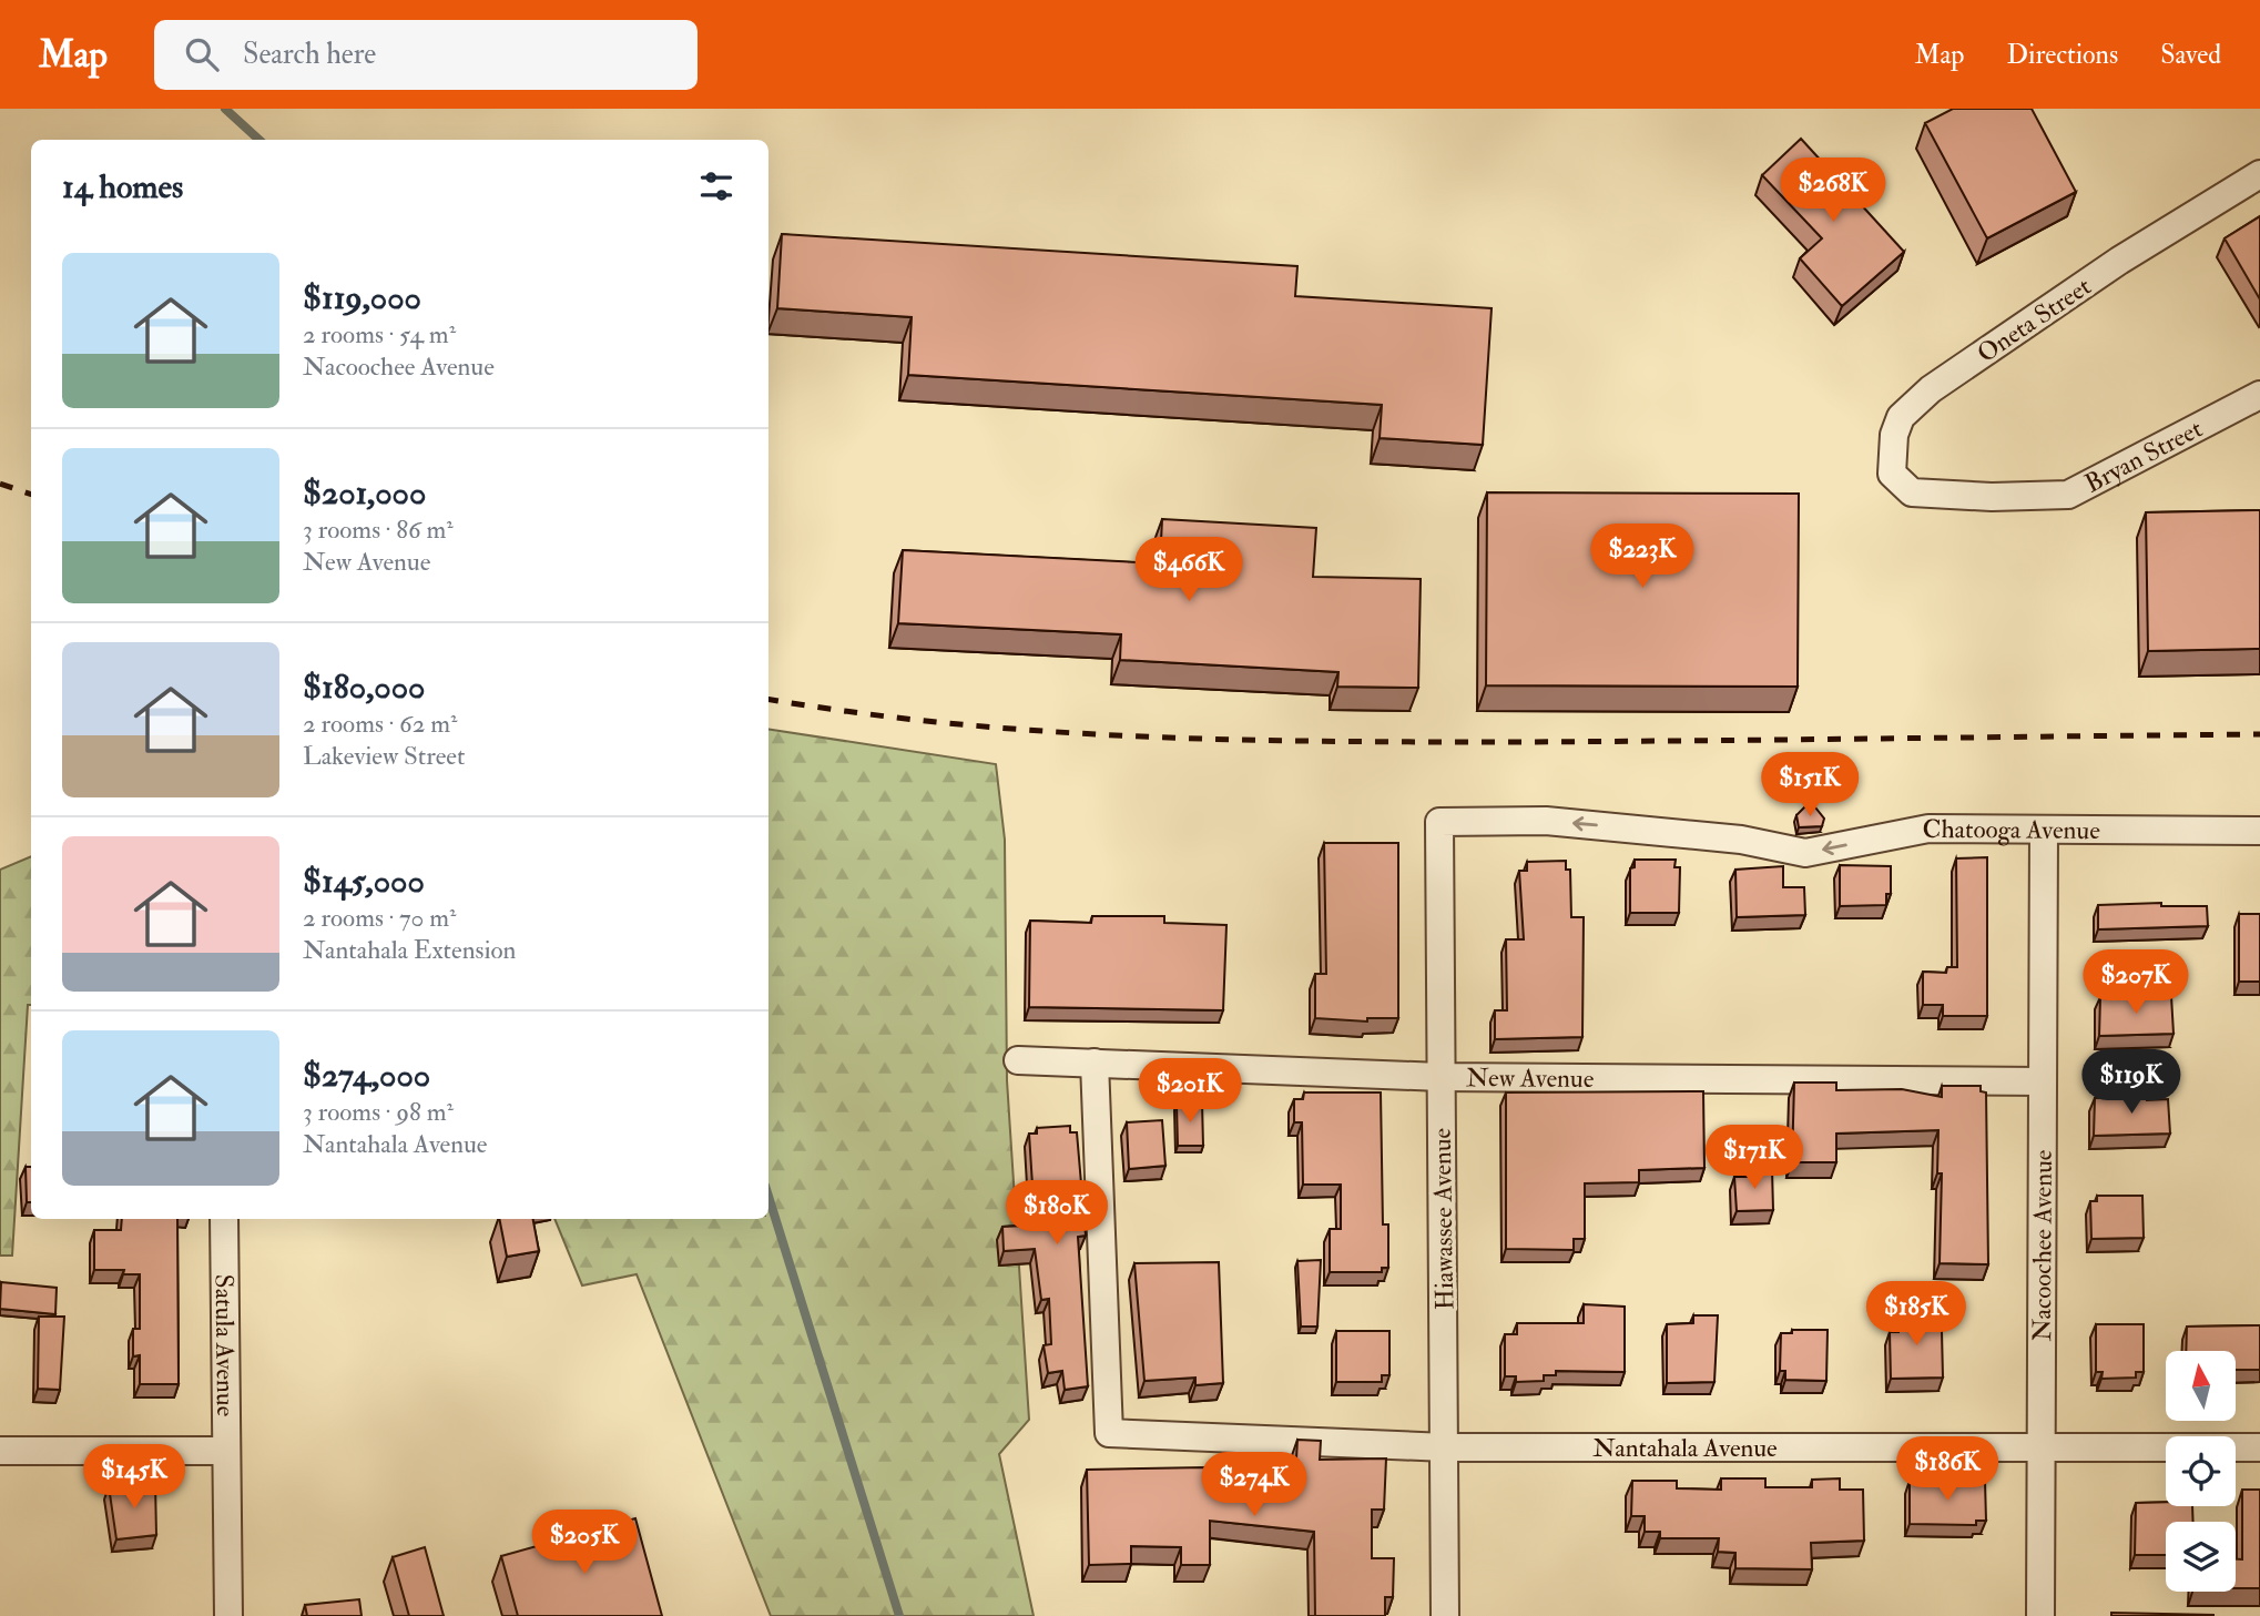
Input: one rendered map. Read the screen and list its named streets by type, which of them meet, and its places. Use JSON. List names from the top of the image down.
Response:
{
  "streets": {
    "street": [
      "Oneta Street",
      "Bryan Street",
      "Chatooga Avenue",
      "New Avenue",
      "Hiawassee Avenue",
      "Nacoochee Avenue",
      "Satula Avenue",
      "Nantahala Avenue"
    ]
  },
  "crossings": [
    ["Oneta Street", "Bryan Street"],
    ["Chatooga Avenue", "Hiawassee Avenue"],
    ["Chatooga Avenue", "Nacoochee Avenue"],
    ["New Avenue", "Hiawassee Avenue"],
    ["New Avenue", "Nacoochee Avenue"],
    ["New Avenue", "Nantahala Avenue"],
    ["Hiawassee Avenue", "Nantahala Avenue"],
    ["Nacoochee Avenue", "Nantahala Avenue"]
  ],
  "one_way": ["Chatooga Avenue"],
  "north": "top",
  "page": {
    "header": "Map",
    "search": "Search here",
    "nav": ["Map", "Directions", "Saved"],
    "heading": "14 homes",
    "price": [
      "$268K",
      "$223K",
      "$466K",
      "$151K",
      "$207K",
      "$119K",
      "$201K",
      "$171K",
      "$180K",
      "$185K",
      "$186K",
      "$145K",
      "$274K",
      "$205K"
    ],
    "list": [
      {
        "name": "$119,000",
        "note": "2 rooms · 54 m² · Nacoochee Avenue"
      },
      {
        "name": "$201,000",
        "note": "3 rooms · 86 m² · New Avenue"
      },
      {
        "name": "$180,000",
        "note": "2 rooms · 62 m² · Lakeview Street"
      },
      {
        "name": "$145,000",
        "note": "2 rooms · 70 m² · Nantahala Extension"
      },
      {
        "name": "$274,000",
        "note": "3 rooms · 98 m² · Nantahala Avenue"
      }
    ]
  }
}
